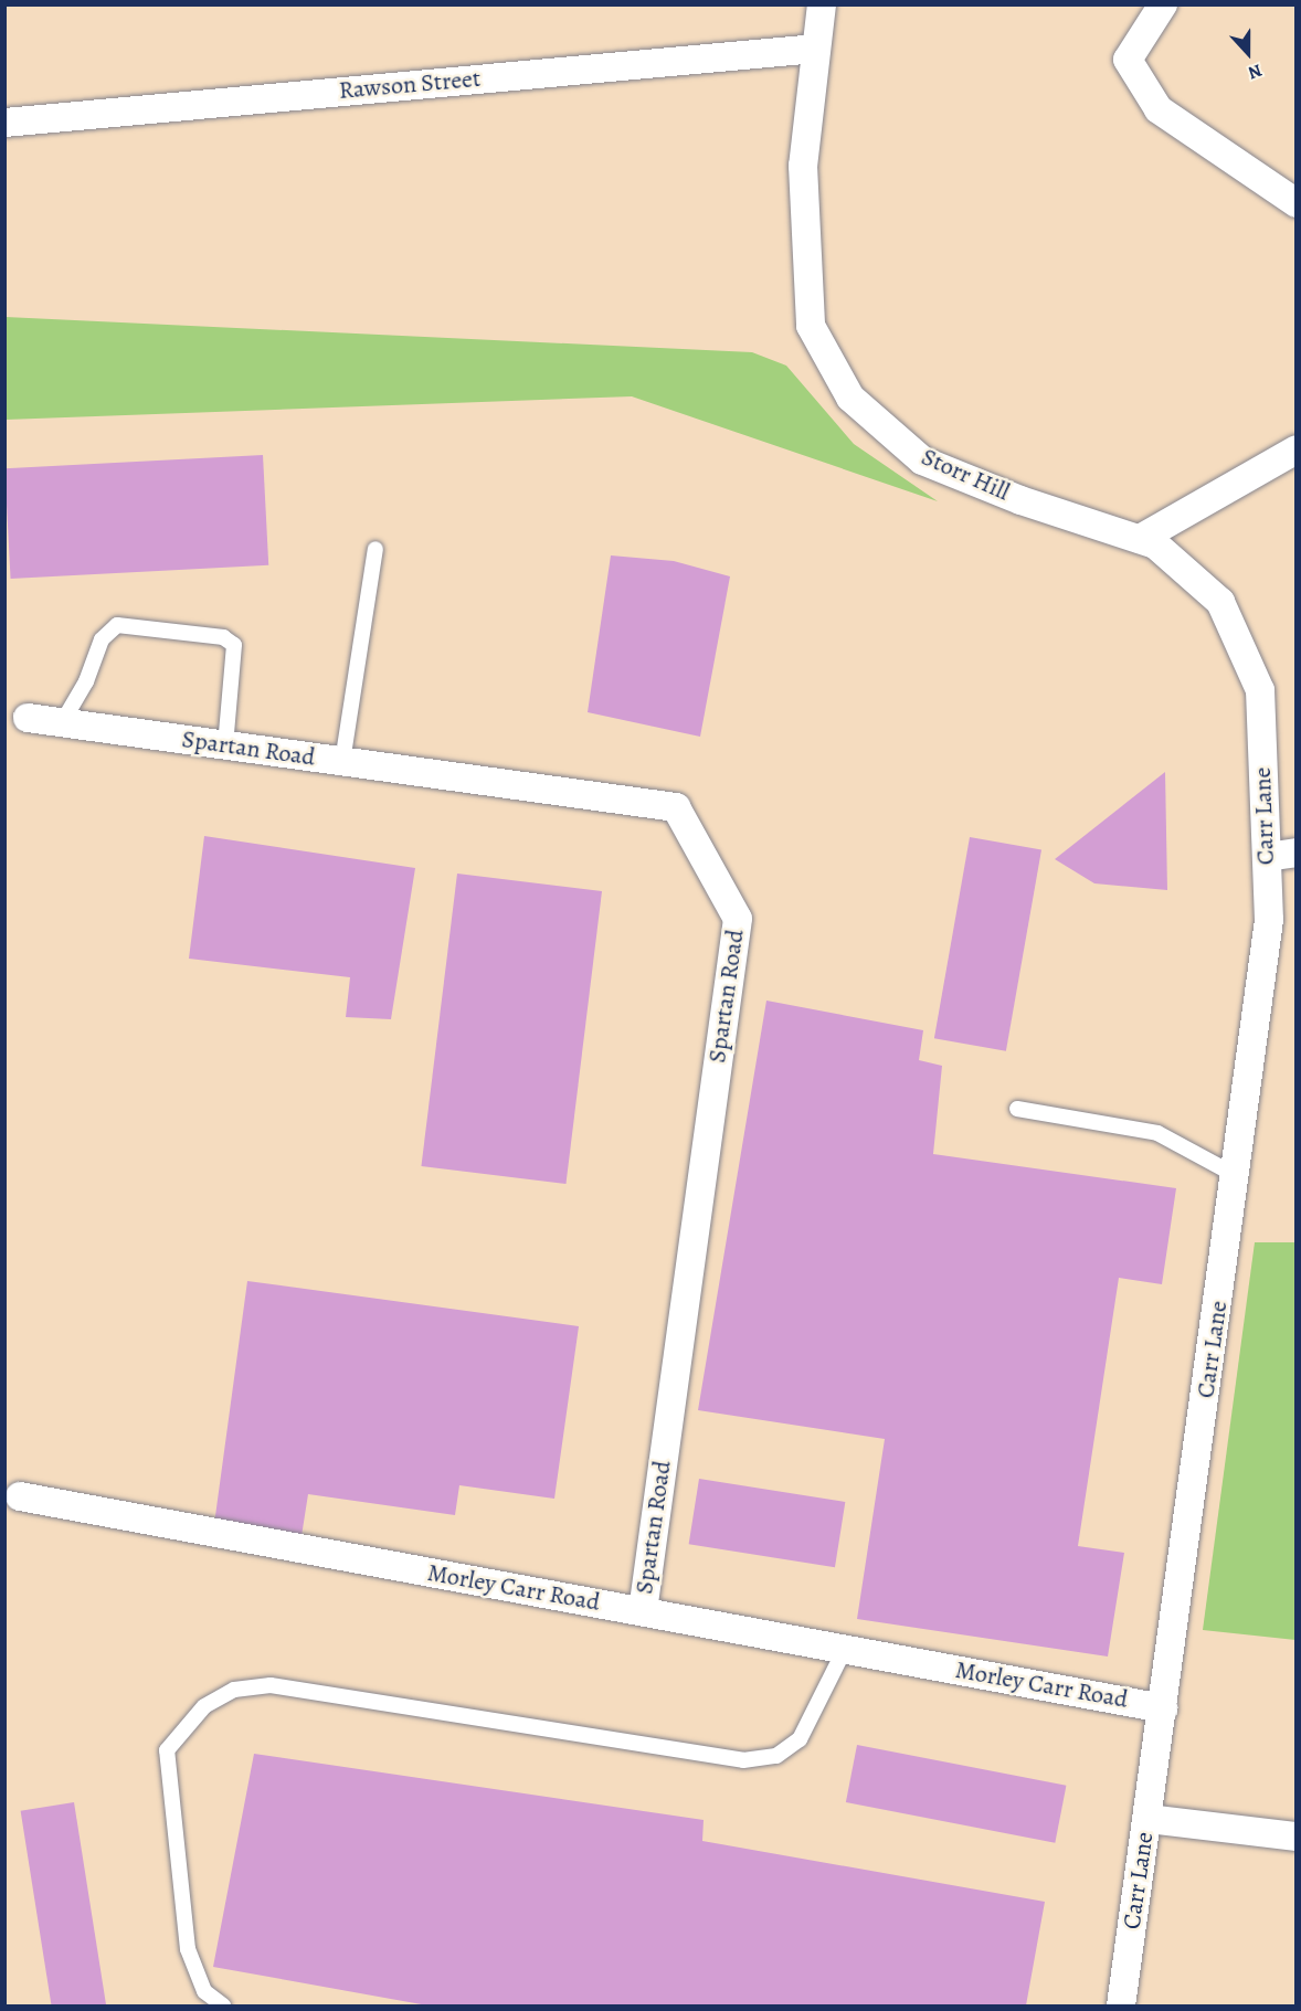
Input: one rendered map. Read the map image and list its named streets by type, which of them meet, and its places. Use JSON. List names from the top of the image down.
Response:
{
  "streets": {
    "street": [
      "Rawson Street",
      "Storr Hill",
      "Spartan Road",
      "Carr Lane",
      "Morley Carr Road"
    ]
  },
  "crossings": [
    ["Rawson Street", "Storr Hill"],
    ["Storr Hill", "Carr Lane"],
    ["Spartan Road", "Morley Carr Road"],
    ["Carr Lane", "Morley Carr Road"]
  ],
  "north": "bottom"
}
